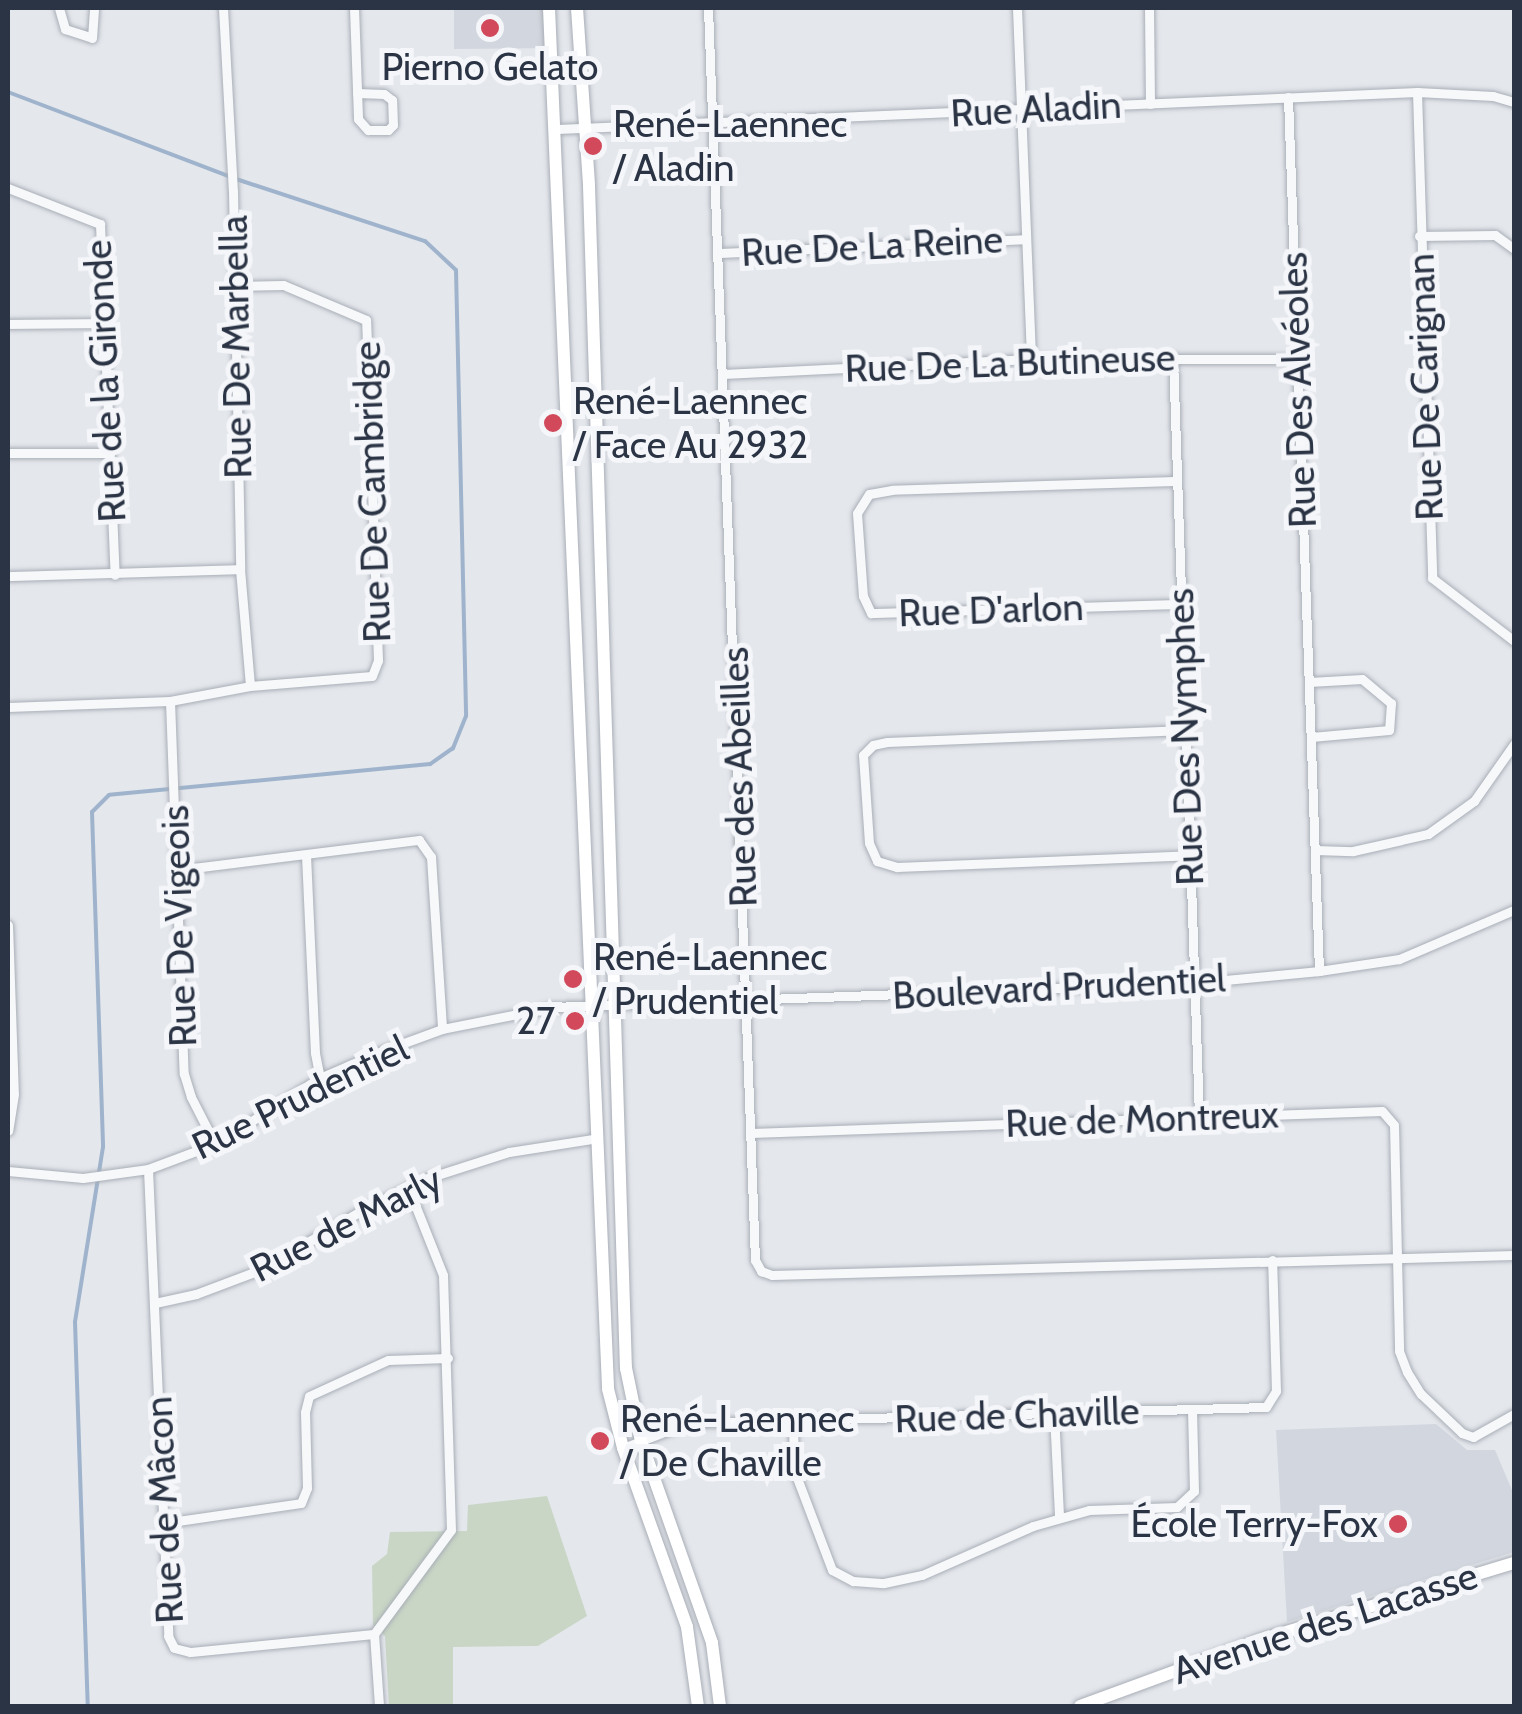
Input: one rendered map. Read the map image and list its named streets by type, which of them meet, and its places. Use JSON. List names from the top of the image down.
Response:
{
  "streets": {
    "street": [
      "Rue Aladin",
      "Rue De La Reine",
      "Rue De Marbella",
      "Rue De La Butineuse",
      "Rue de la Gironde",
      "Rue De Carignan",
      "Rue Des Alvéoles",
      "Rue De Cambridge",
      "Rue D'arlon",
      "Rue Des Nymphes",
      "Rue des Abeilles",
      "Rue De Vigeois",
      "Boulevard Prudentiel",
      "Rue Prudentiel",
      "Rue de Montreux",
      "Rue de Marly",
      "Rue de Chaville",
      "Rue de Mâcon",
      "Avenue des Lacasse"
    ]
  },
  "crossings": [
    ["Rue Aladin", "Rue De Carignan"],
    ["Rue Aladin", "Rue Des Alvéoles"],
    ["Rue Aladin", "Rue des Abeilles"],
    ["Rue De La Reine", "Rue des Abeilles"],
    ["Rue De Marbella", "Rue De Cambridge"],
    ["Rue De La Butineuse", "Rue Des Alvéoles"],
    ["Rue De La Butineuse", "Rue Des Nymphes"],
    ["Rue De La Butineuse", "Rue des Abeilles"],
    ["Rue Des Alvéoles", "Boulevard Prudentiel"],
    ["Rue De Cambridge", "Rue De Vigeois"],
    ["Rue D'arlon", "Rue Des Nymphes"],
    ["Rue Des Nymphes", "Boulevard Prudentiel"],
    ["Rue Des Nymphes", "Rue de Montreux"],
    ["Rue des Abeilles", "Boulevard Prudentiel"],
    ["Rue des Abeilles", "Rue de Montreux"],
    ["Rue des Abeilles", "Rue de Chaville"],
    ["Rue De Vigeois", "Rue Prudentiel"],
    ["Boulevard Prudentiel", "Rue Prudentiel"],
    ["Rue Prudentiel", "Rue de Mâcon"],
    ["Rue de Marly", "Rue de Mâcon"]
  ],
  "places": [
    "Pierno Gelato",
    "René-Laennec / Aladin",
    "René-Laennec / Face Au 2932",
    "René-Laennec / Prudentiel",
    "27",
    "René-Laennec / De Chaville",
    "École Terry-Fox"
  ]
}
